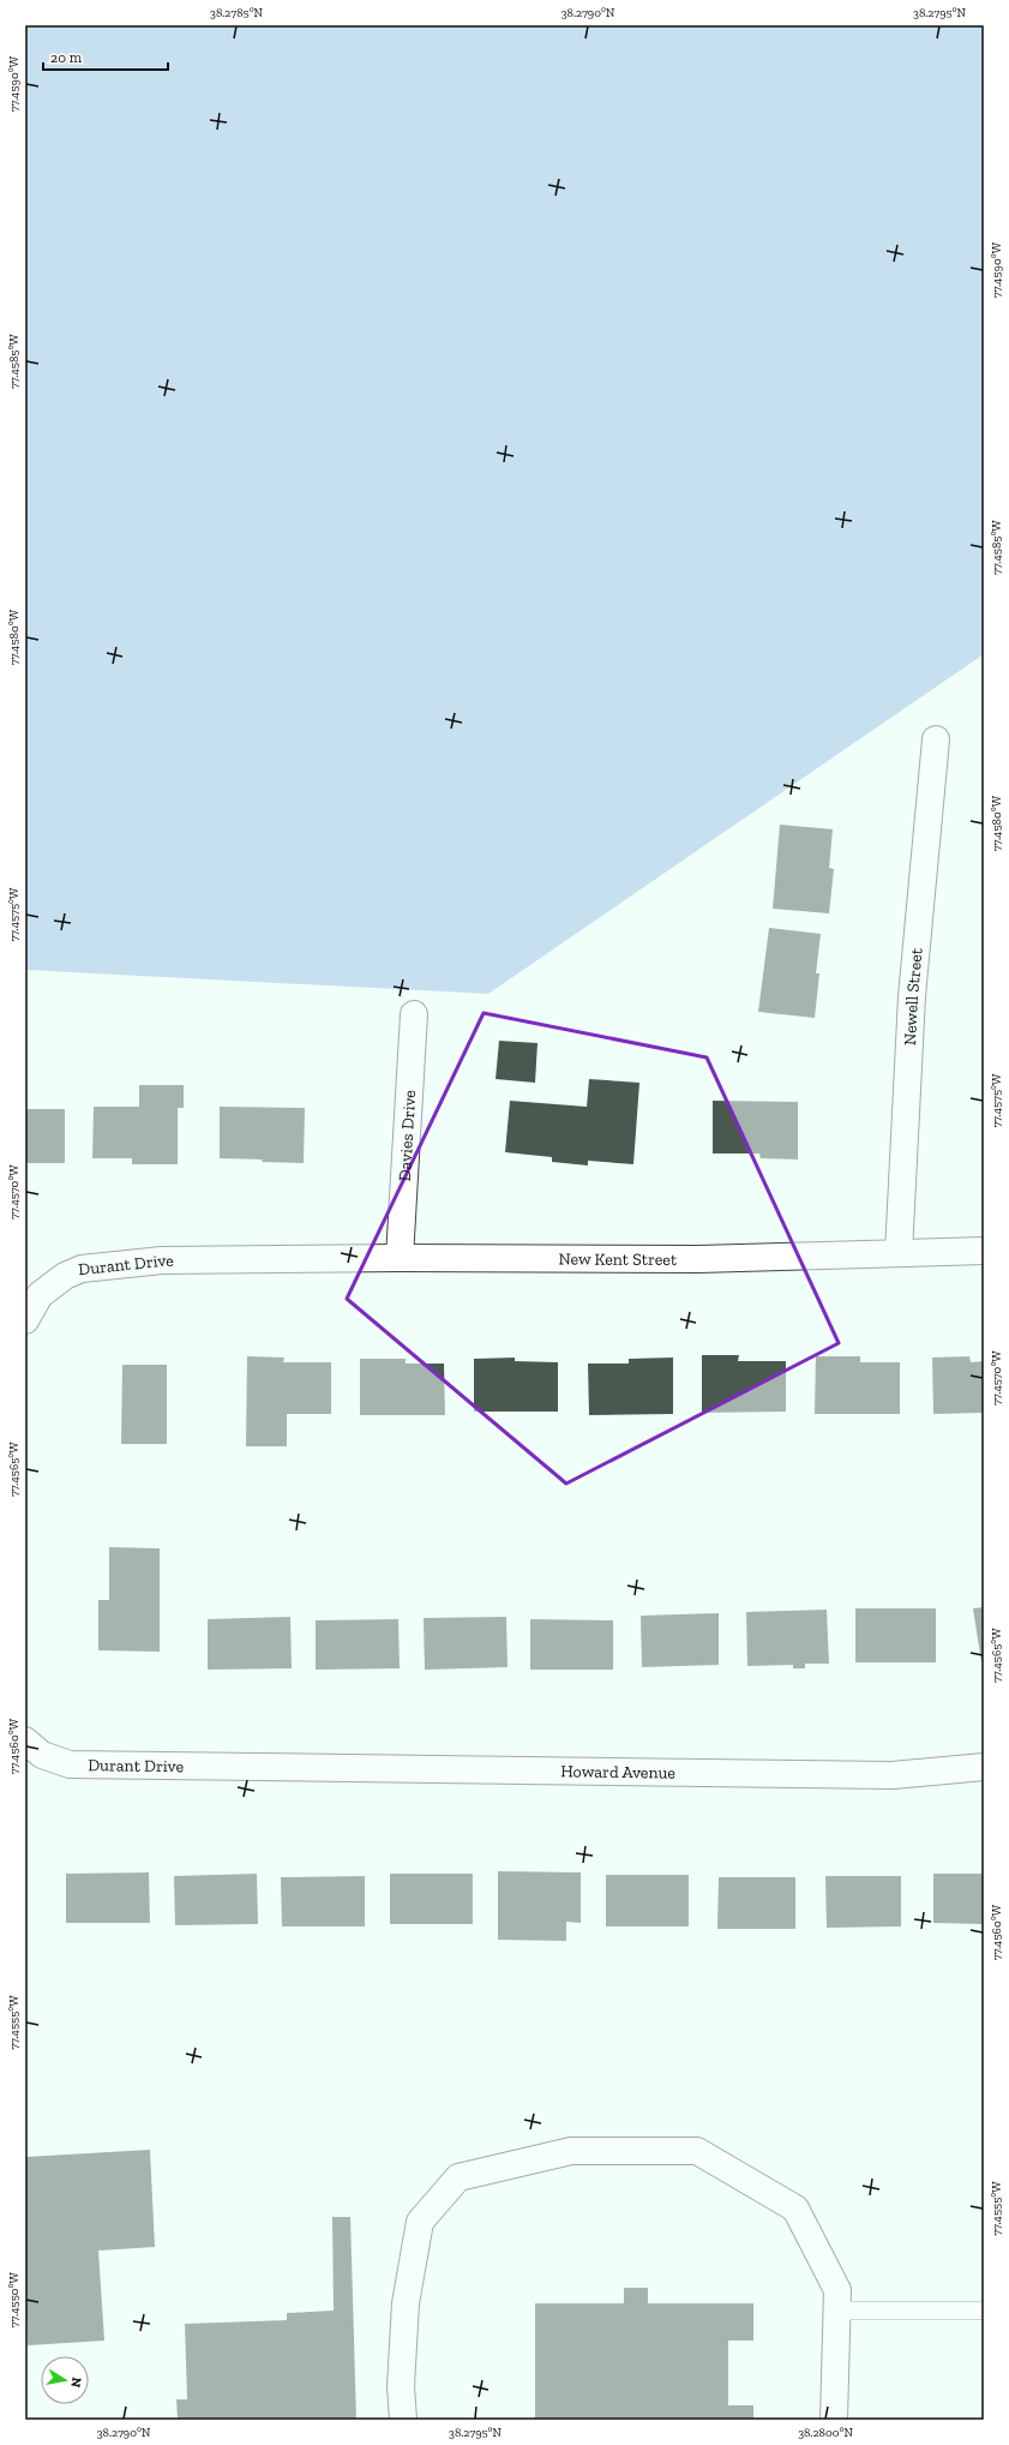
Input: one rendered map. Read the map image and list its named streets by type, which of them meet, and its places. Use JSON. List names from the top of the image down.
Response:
{
  "streets": {
    "street": [
      "Newell Street",
      "Davies Drive",
      "New Kent Street",
      "Durant Drive",
      "Howard Avenue"
    ]
  },
  "crossings": [
    ["Newell Street", "New Kent Street"],
    ["Davies Drive", "New Kent Street"],
    ["New Kent Street", "Durant Drive"],
    ["Durant Drive", "Howard Avenue"]
  ],
  "scale_bar": "20 m",
  "north": "right",
  "coordinates": [
    "38.2785°N",
    "38.2790°N",
    "38.2795°N",
    "77.4590°W",
    "77.4585°W",
    "77.4580°W",
    "77.4575°W",
    "77.4570°W",
    "77.4565°W",
    "77.4560°W",
    "77.4555°W",
    "77.4550°W",
    "38.2800°N"
  ]
}
